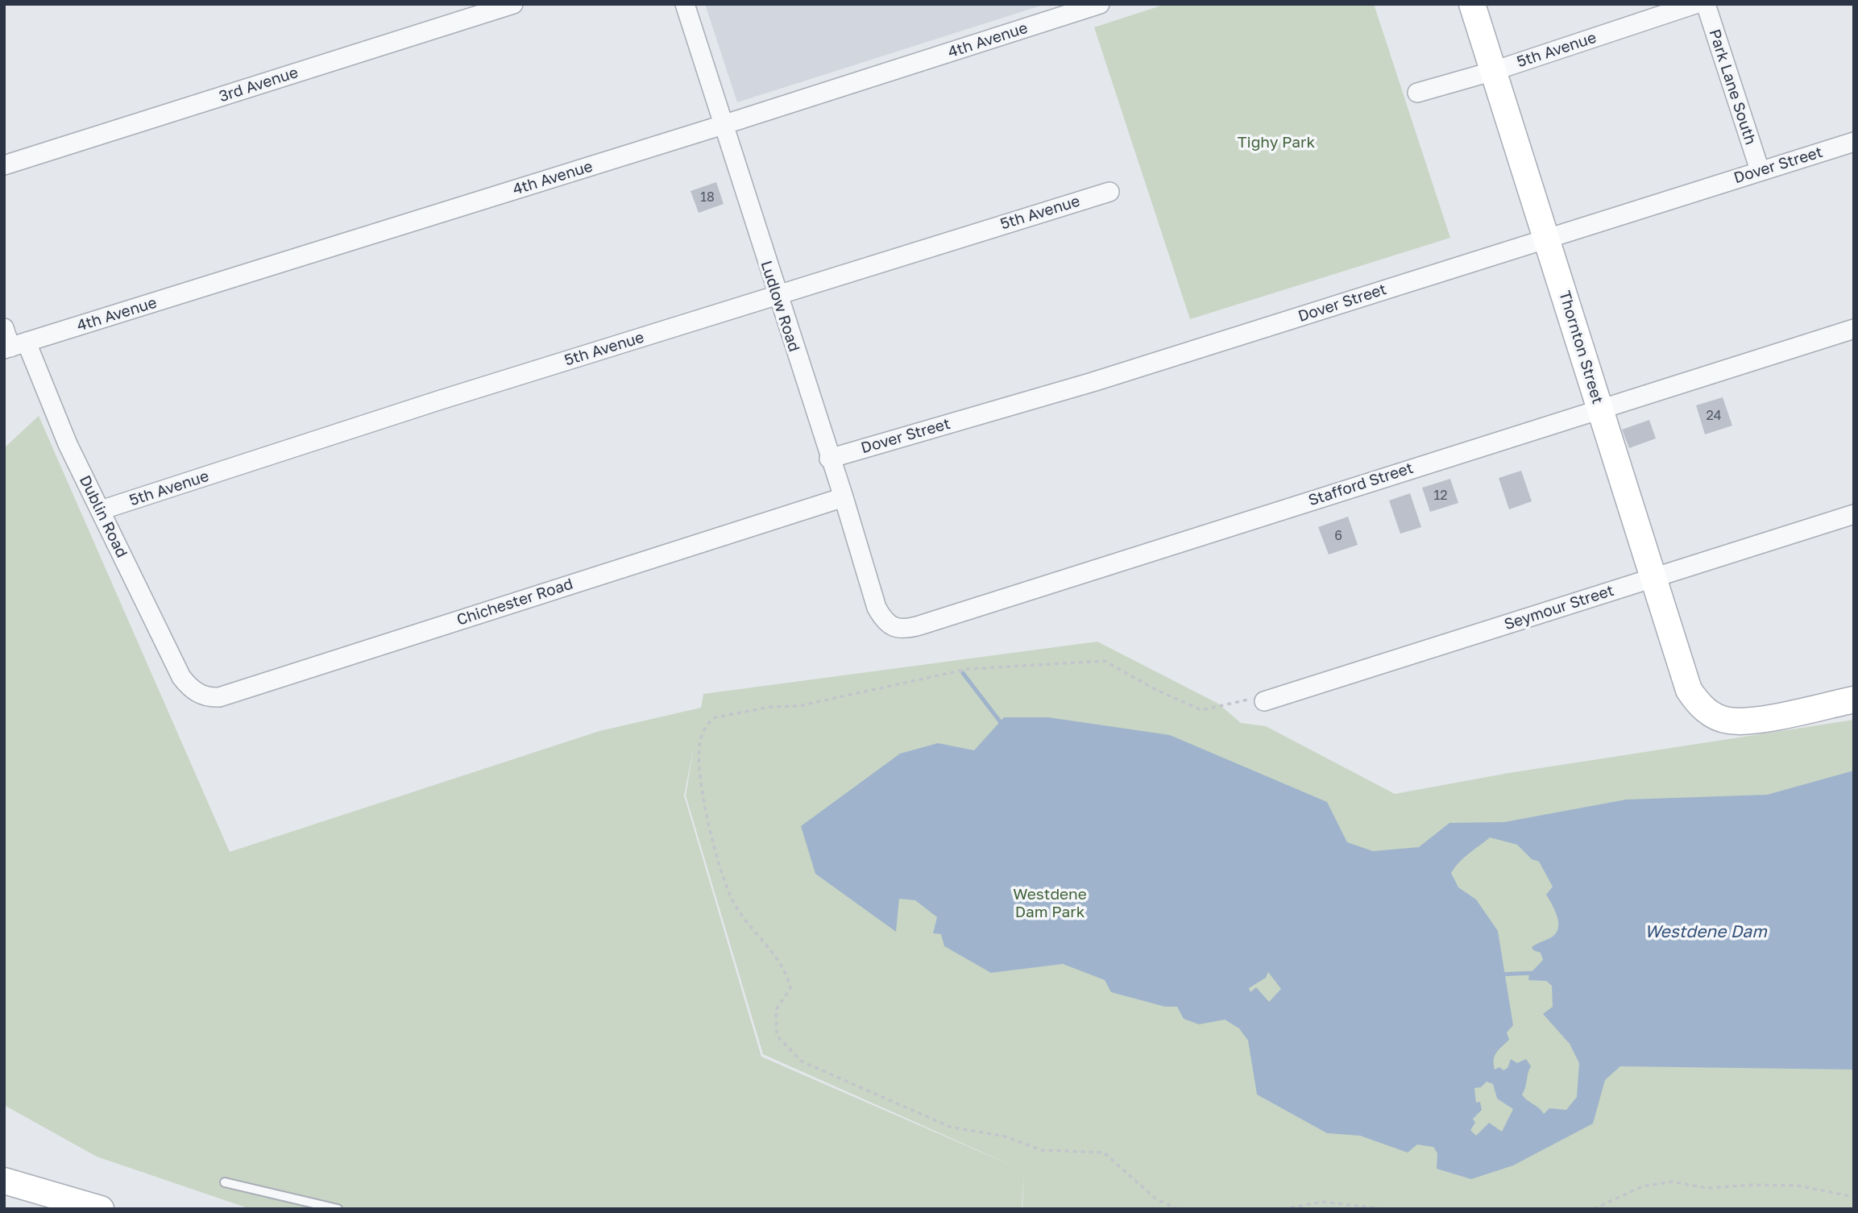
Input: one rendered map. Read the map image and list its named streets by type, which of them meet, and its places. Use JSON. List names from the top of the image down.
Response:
{
  "streets": {
    "street": [
      "4th Avenue",
      "5th Avenue",
      "3rd Avenue",
      "Park Lane South",
      "Dover Street",
      "Ludlow Road",
      "Thornton Street",
      "Stafford Street",
      "Dublin Road",
      "Chichester Road",
      "Seymour Street"
    ]
  },
  "crossings": [
    ["4th Avenue", "Ludlow Road"],
    ["4th Avenue", "Dublin Road"],
    ["5th Avenue", "Ludlow Road"],
    ["5th Avenue", "Thornton Street"],
    ["5th Avenue", "Dublin Road"],
    ["Park Lane South", "Dover Street"],
    ["Dover Street", "Ludlow Road"],
    ["Dover Street", "Thornton Street"],
    ["Ludlow Road", "Stafford Street"],
    ["Ludlow Road", "Chichester Road"],
    ["Thornton Street", "Stafford Street"],
    ["Thornton Street", "Seymour Street"],
    ["Dublin Road", "Chichester Road"]
  ],
  "water": ["Westdene Dam"],
  "parks": ["Tighy Park", "Westdene Dam Park"],
  "house_numbers": [
    "18",
    "24",
    "12",
    "6"
  ]
}
